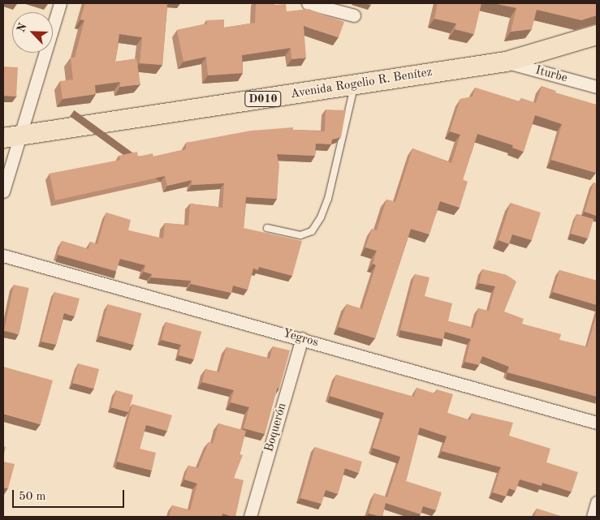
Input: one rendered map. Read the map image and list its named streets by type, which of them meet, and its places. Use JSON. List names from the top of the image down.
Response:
{
  "streets": {
    "main road": ["Avenida Rogelio R. Benítez", "D010"],
    "street": ["Iturbe", "Yegros", "Boquerón"]
  },
  "crossings": [
    ["Iturbe", "Avenida Rogelio R. Benítez"],
    ["Yegros", "Boquerón"]
  ],
  "scale_bar": "50 m",
  "north": "top left"
}
